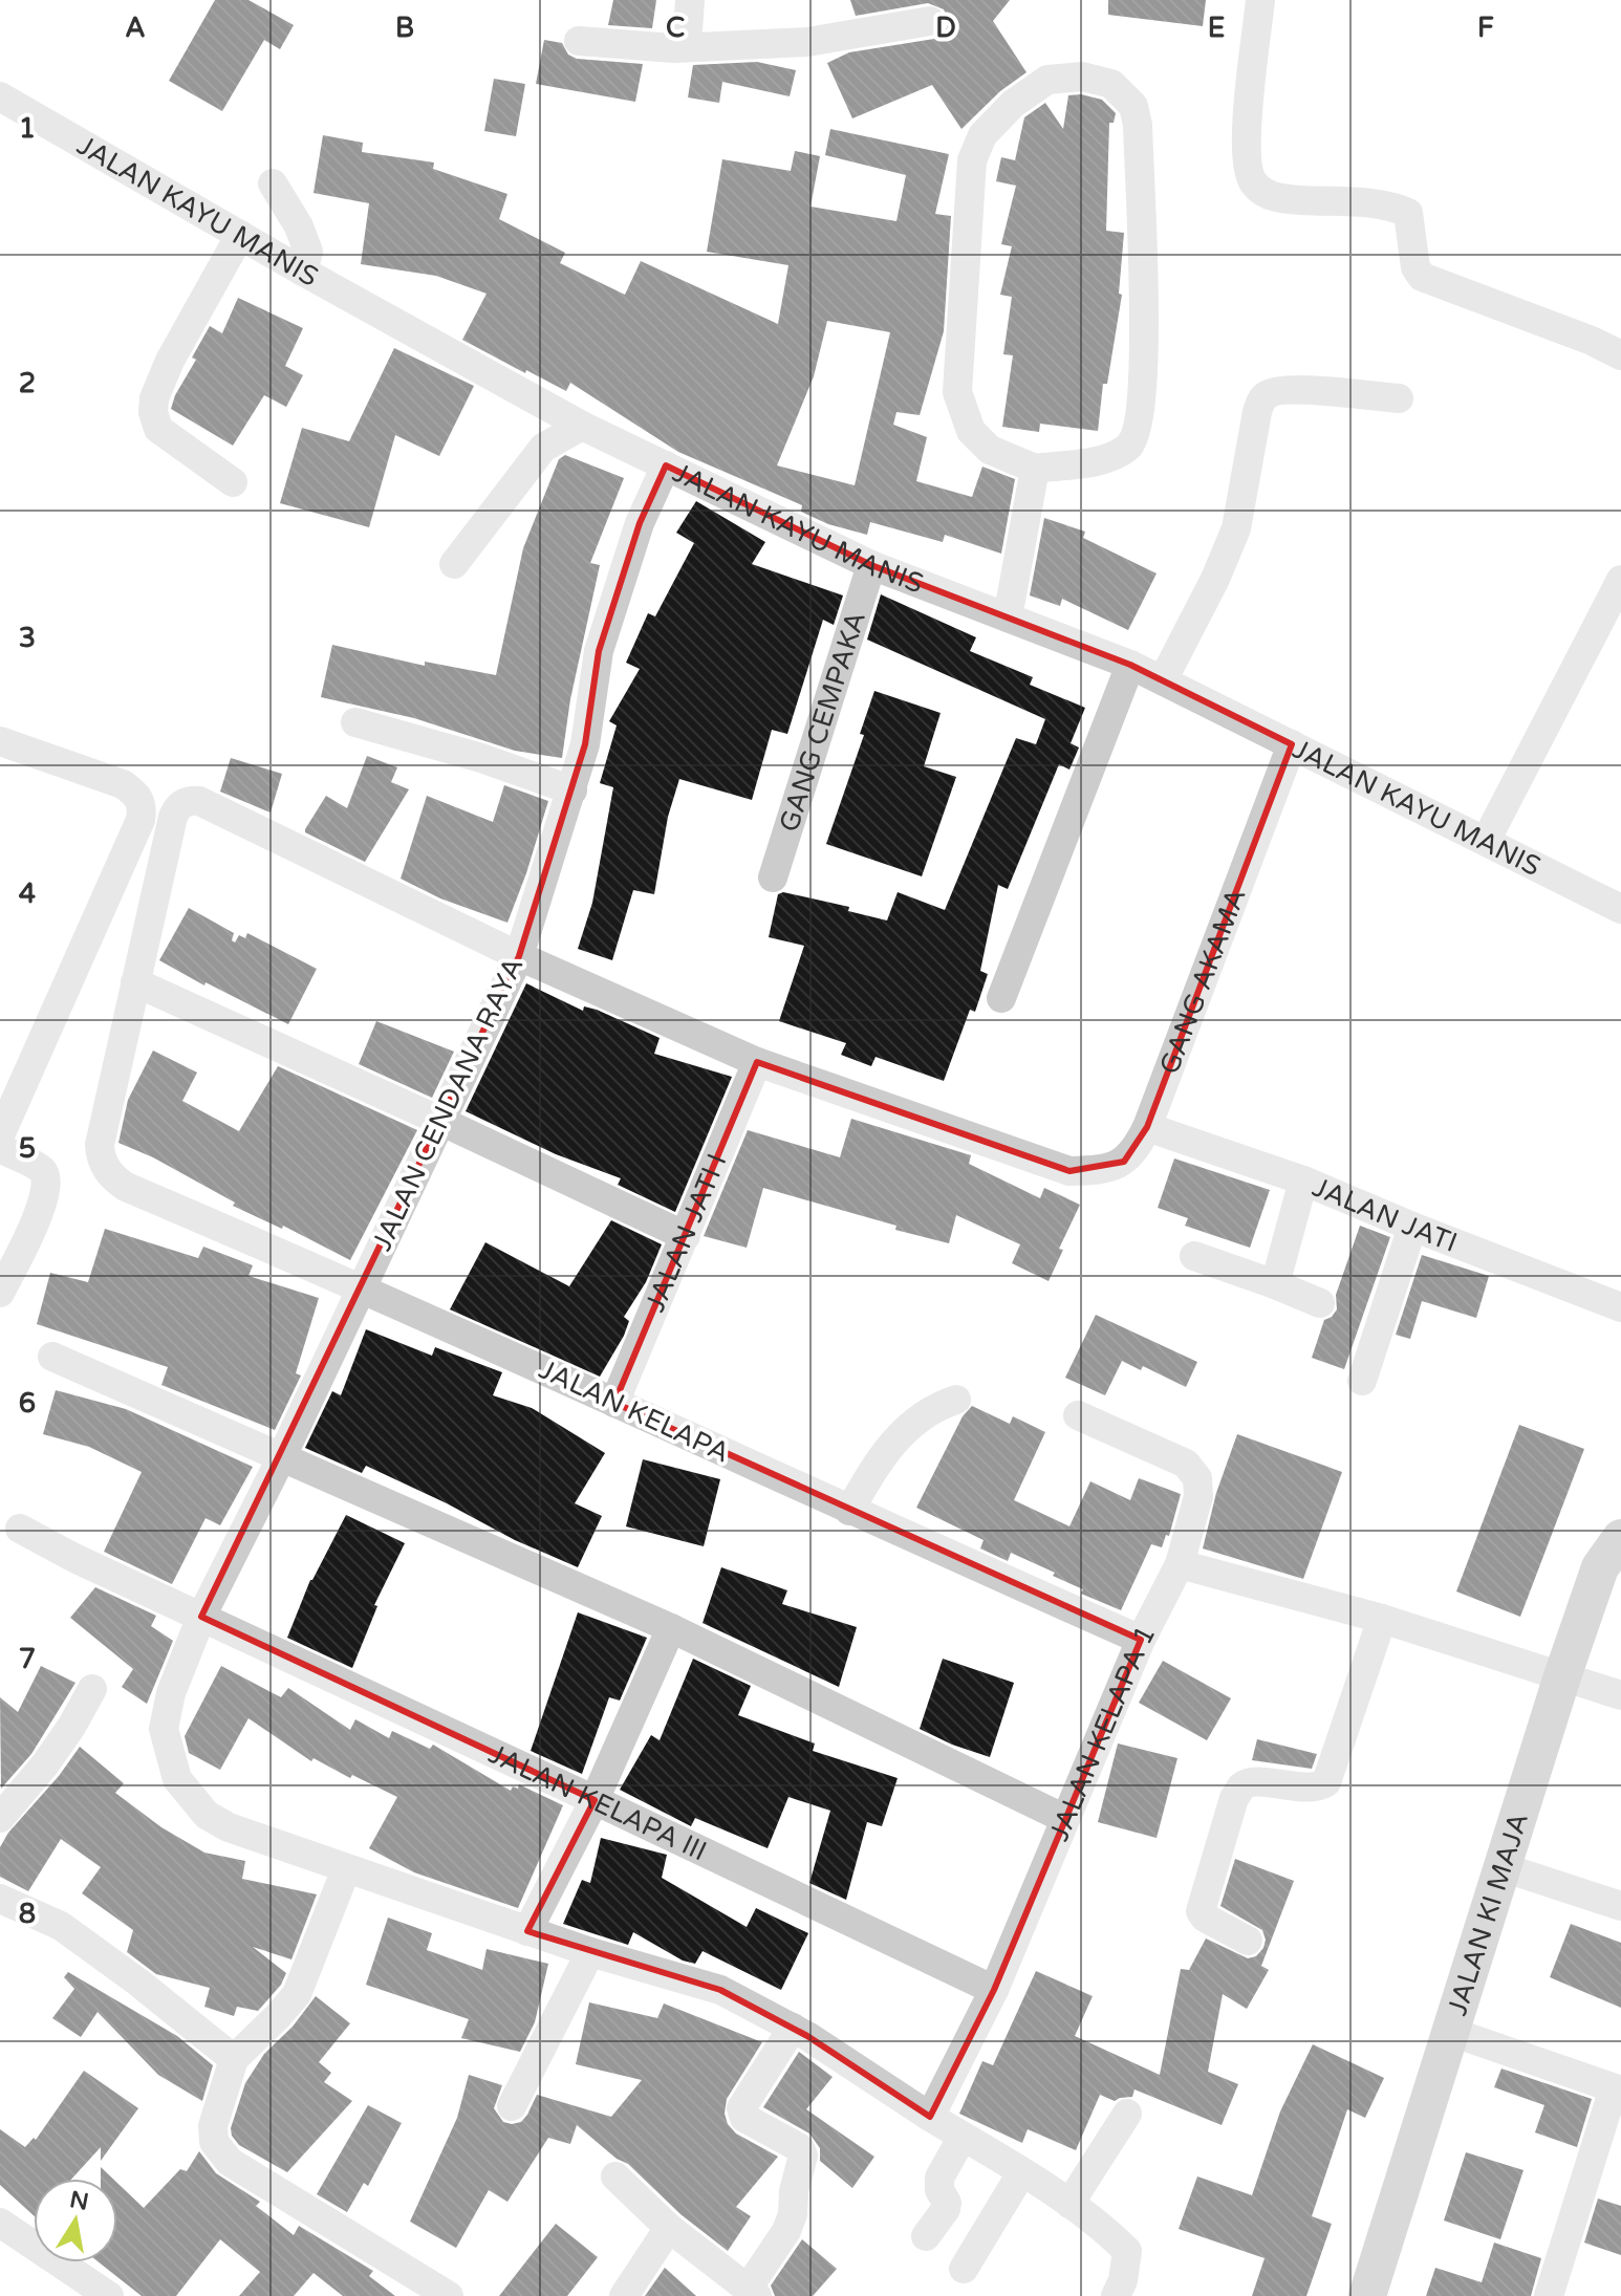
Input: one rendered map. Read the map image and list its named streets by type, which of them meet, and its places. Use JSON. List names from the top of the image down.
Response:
{
  "streets": {
    "main road": ["JALAN KI MAJA"],
    "street": [
      "JALAN KAYU MANIS",
      "GANG CEMPAKA",
      "GANG AKAMA",
      "JALAN CENDANA RAYA",
      "JALAN JATI",
      "JALAN JATI I",
      "JALAN KELAPA",
      "JALAN KELAPA 1",
      "JALAN KELAPA III"
    ]
  },
  "crossings": [
    ["JALAN KAYU MANIS", "GANG CEMPAKA"],
    ["JALAN KAYU MANIS", "GANG AKAMA"],
    ["JALAN KAYU MANIS", "JALAN CENDANA RAYA"],
    ["GANG AKAMA", "JALAN JATI"],
    ["GANG AKAMA", "JALAN JATI I"],
    ["JALAN CENDANA RAYA", "JALAN KELAPA"],
    ["JALAN CENDANA RAYA", "JALAN KELAPA III"],
    ["JALAN JATI I", "JALAN KELAPA"],
    ["JALAN KELAPA", "JALAN KELAPA 1"],
    ["JALAN KELAPA 1", "JALAN KELAPA III"]
  ],
  "north": "top",
  "grid": {
    "columns": [
      "A",
      "B",
      "C",
      "D",
      "E",
      "F"
    ],
    "rows": [
      "1",
      "2",
      "3",
      "4",
      "5",
      "6",
      "7",
      "8"
    ]
  }
}
